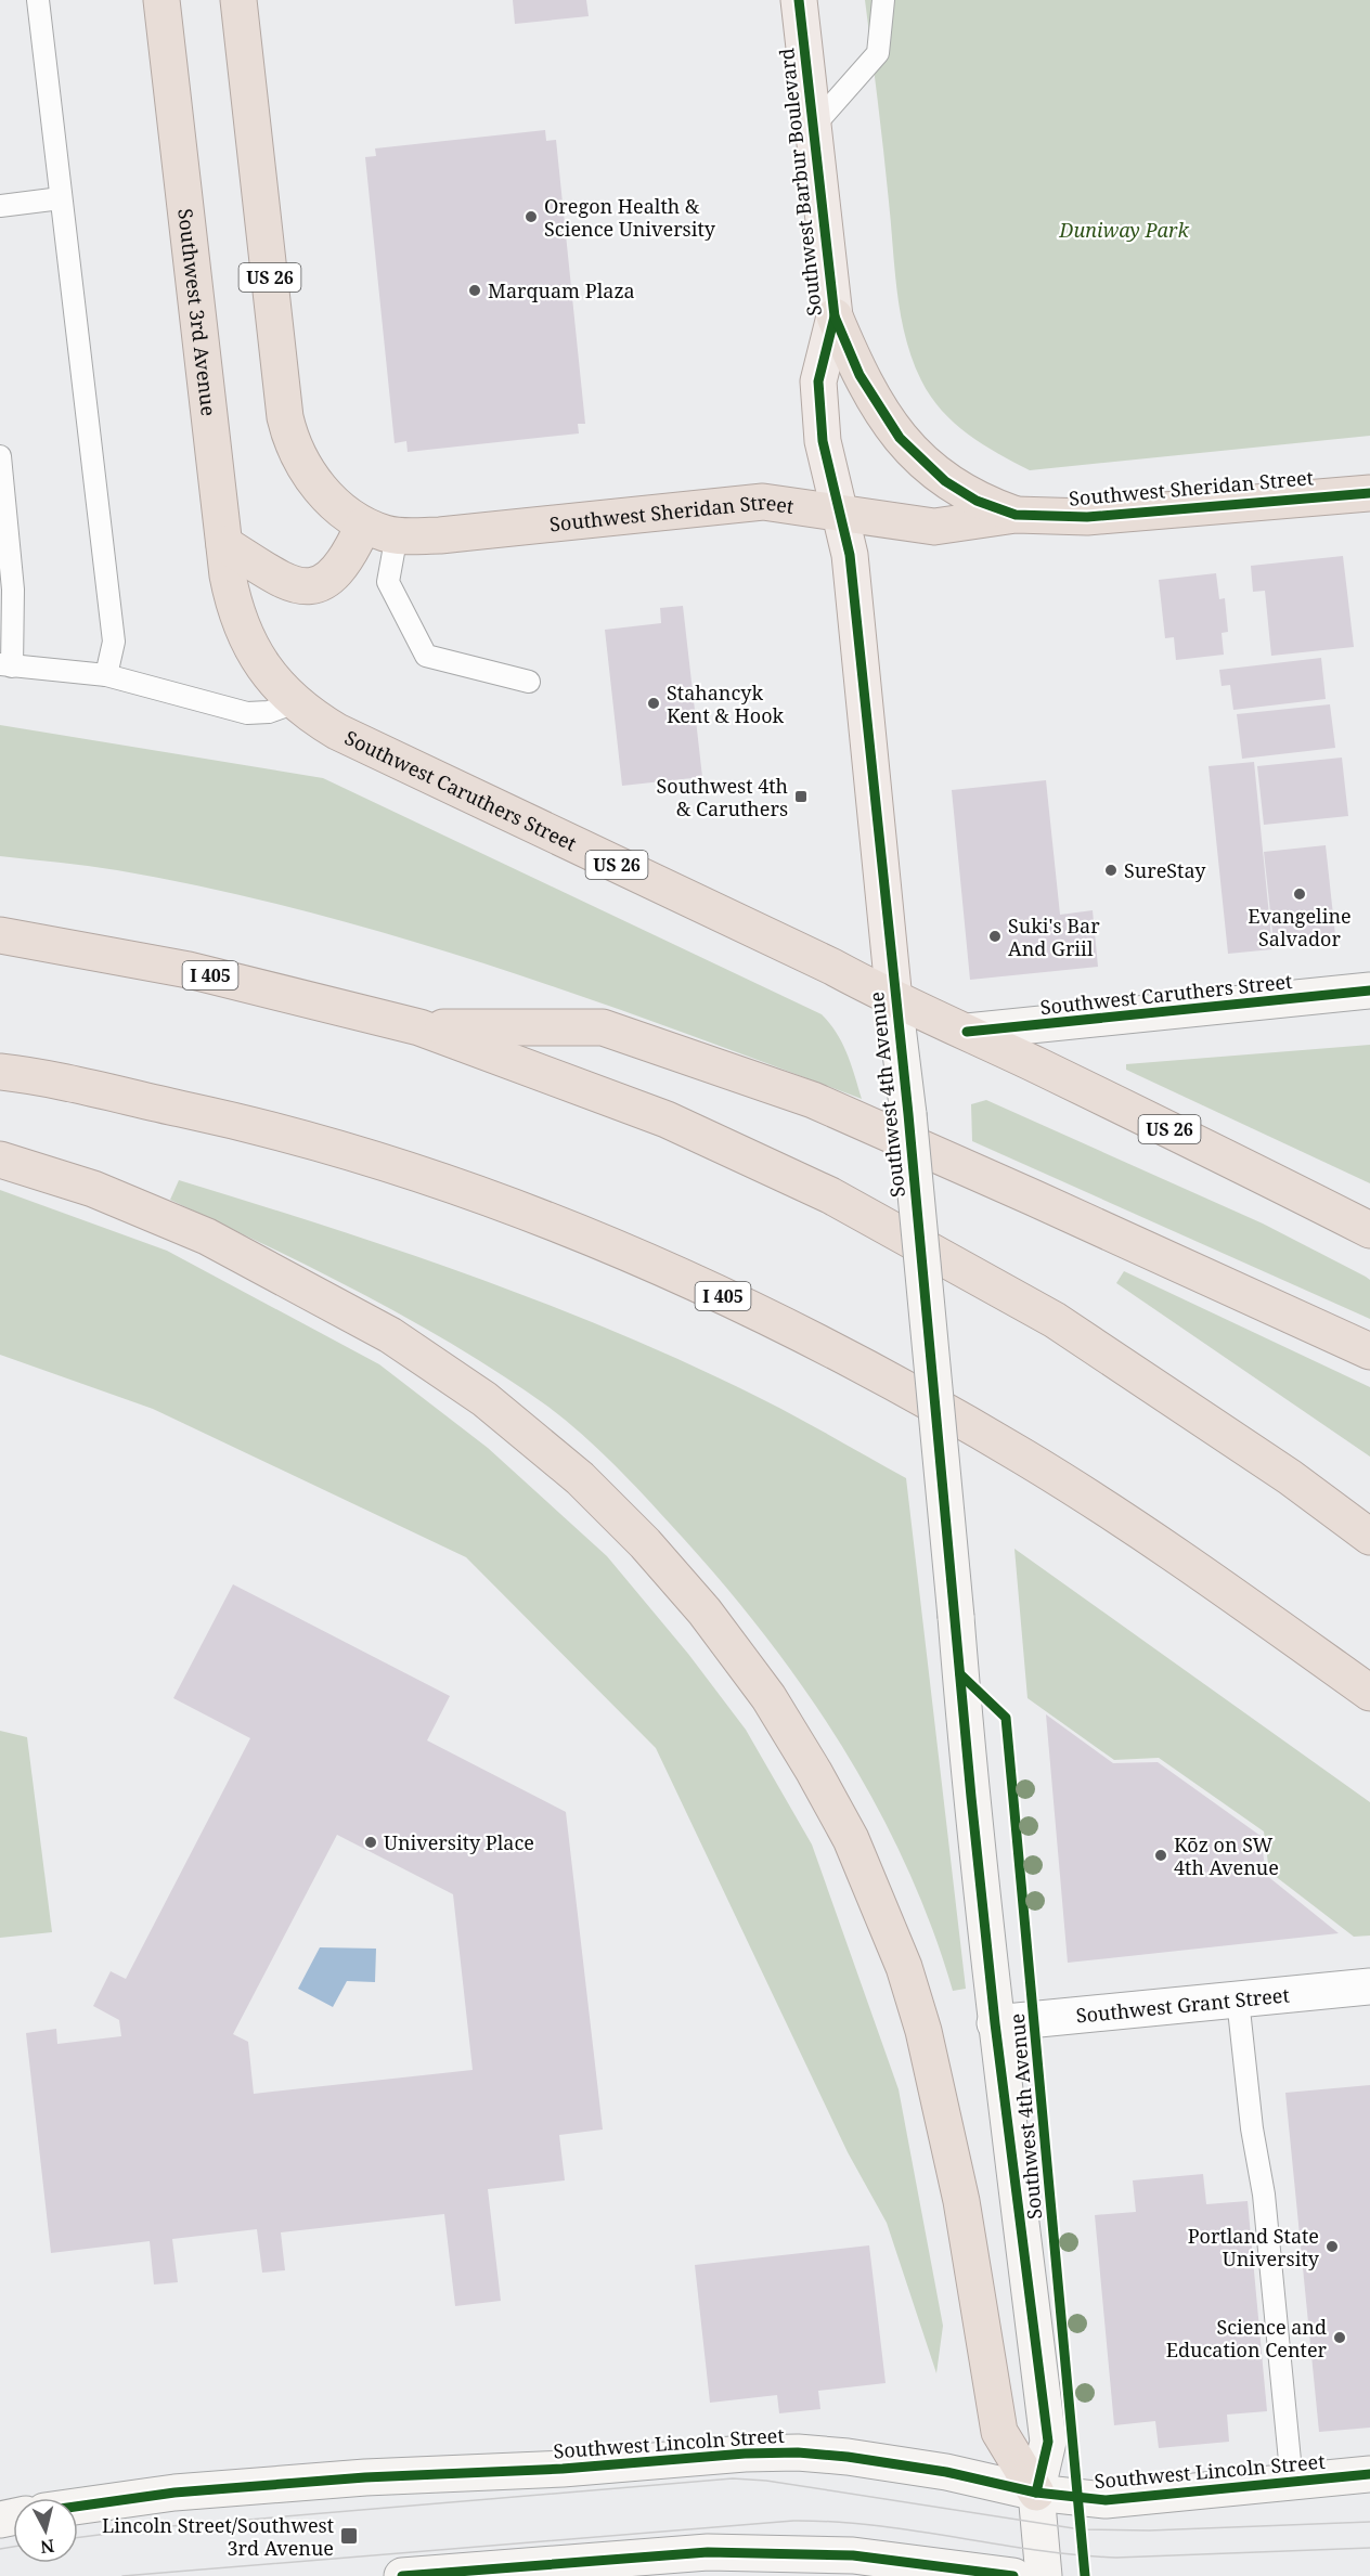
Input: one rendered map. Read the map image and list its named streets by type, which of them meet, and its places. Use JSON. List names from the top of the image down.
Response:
{
  "streets": {
    "highway": [
      "US 26",
      "Southwest 3rd Avenue",
      "Southwest Sheridan Street",
      "Southwest Caruthers Street",
      "I 405"
    ],
    "main road": ["Southwest Barbur Boulevard", "Southwest 4th Avenue", "Southwest Lincoln Street"],
    "street": ["Southwest Grant Street"]
  },
  "crossings": [
    ["Southwest Barbur Boulevard", "Southwest Sheridan Street"],
    ["Southwest Barbur Boulevard", "Southwest 4th Avenue"],
    ["US 26", "Southwest Sheridan Street"],
    ["US 26", "Southwest Caruthers Street"],
    ["US 26", "Southwest 4th Avenue"],
    ["Southwest 3rd Avenue", "Southwest Caruthers Street"],
    ["Southwest Sheridan Street", "Southwest 4th Avenue"],
    ["Southwest Caruthers Street", "Southwest 4th Avenue"],
    ["Southwest 4th Avenue", "Southwest Grant Street"],
    ["Southwest 4th Avenue", "Southwest Lincoln Street"]
  ],
  "parks": ["Duniway Park"],
  "places": {
    "other": [
      "Oregon Health & Science University",
      "Marquam Plaza",
      "Stahancyk Kent & Hook",
      "SureStay",
      "Evangeline Salvador",
      "Suki's Bar And Griil",
      "University Place",
      "Kōz on SW 4th Avenue",
      "Portland State University",
      "Science and Education Center"
    ],
    "transit": ["Southwest 4th & Caruthers", "Lincoln Street/Southwest 3rd Avenue"]
  },
  "north": "bottom"
}
